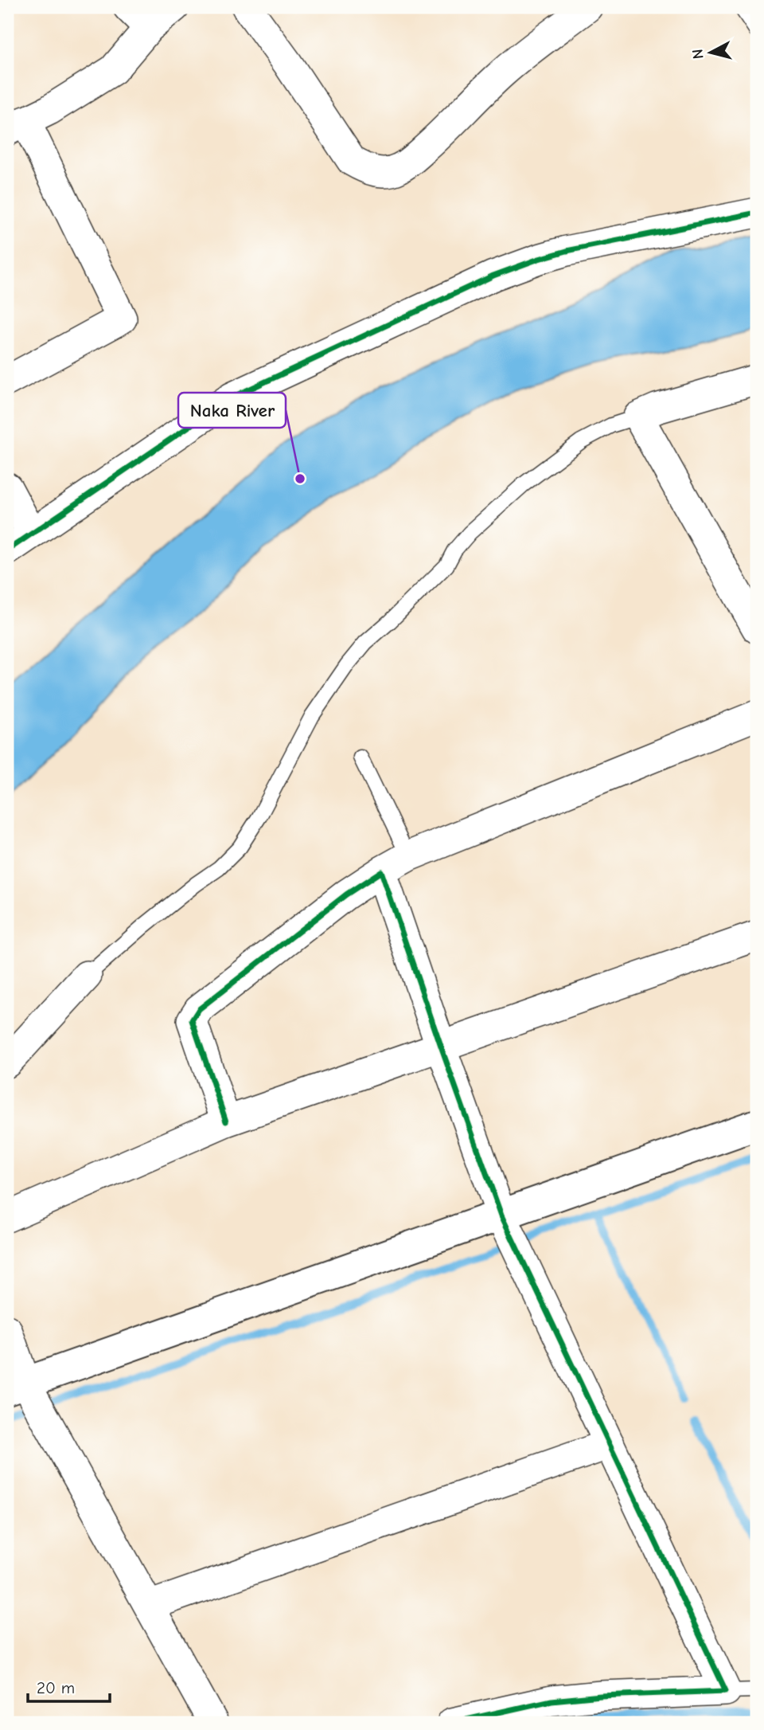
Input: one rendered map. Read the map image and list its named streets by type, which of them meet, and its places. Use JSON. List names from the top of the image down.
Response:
{
  "places": ["Naka River"],
  "scale_bar": "20 m",
  "north": "left"
}
